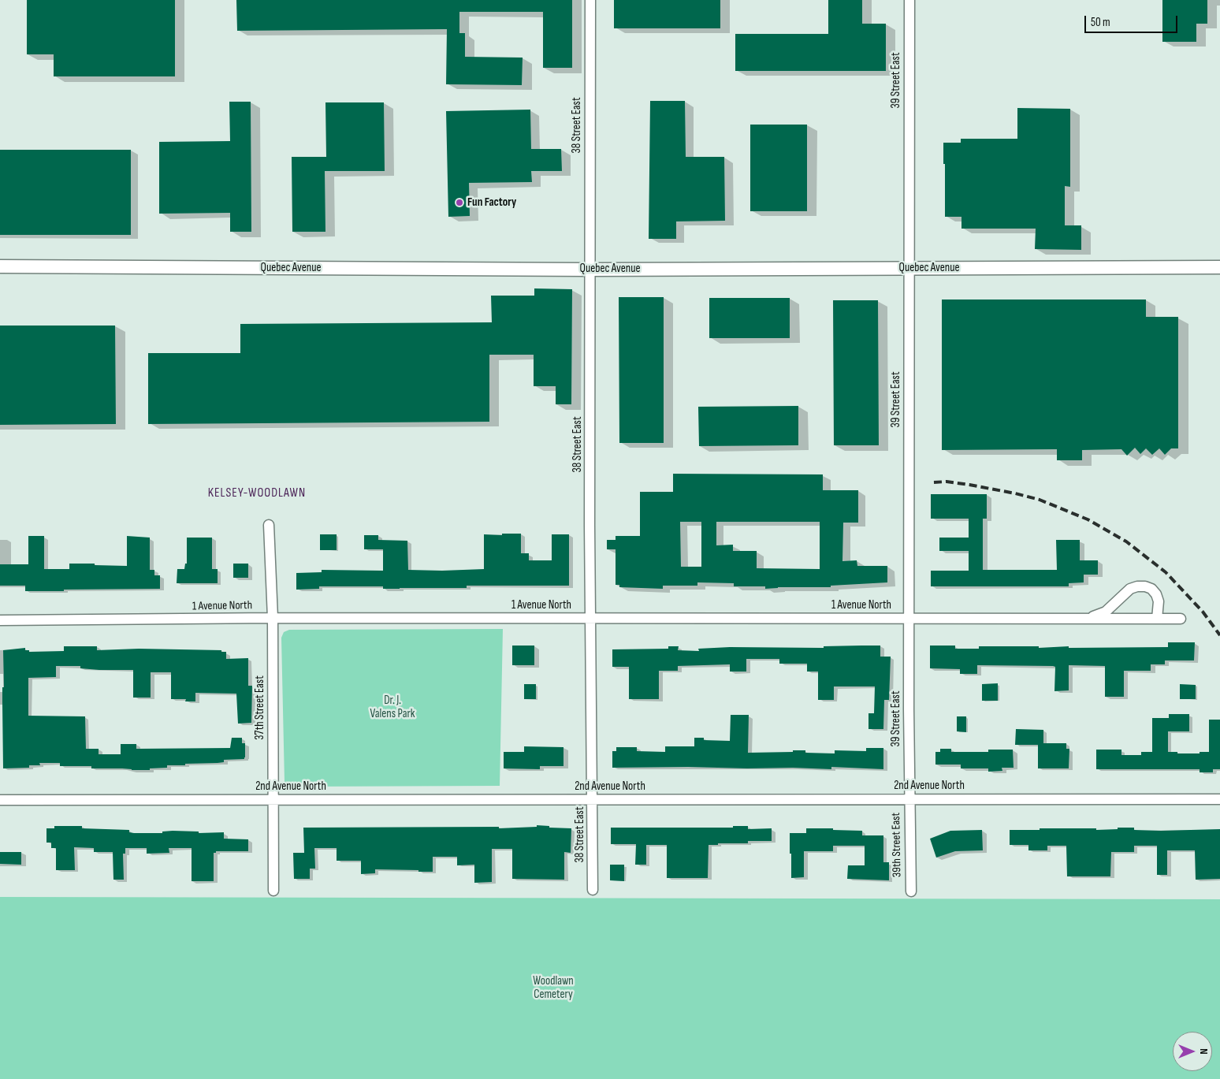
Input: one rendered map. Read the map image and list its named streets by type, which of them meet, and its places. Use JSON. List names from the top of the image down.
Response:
{
  "streets": {
    "street": [
      "39 Street East",
      "38 Street East",
      "Quebec Avenue",
      "1 Avenue North",
      "37th Street East",
      "2nd Avenue North",
      "39th Street East"
    ]
  },
  "crossings": [
    ["39 Street East", "Quebec Avenue"],
    ["39 Street East", "1 Avenue North"],
    ["39 Street East", "2nd Avenue North"],
    ["39 Street East", "39th Street East"],
    ["38 Street East", "Quebec Avenue"],
    ["38 Street East", "1 Avenue North"],
    ["38 Street East", "2nd Avenue North"],
    ["1 Avenue North", "37th Street East"],
    ["37th Street East", "2nd Avenue North"],
    ["2nd Avenue North", "39th Street East"]
  ],
  "districts": ["KELSEY-WOODLAWN"],
  "parks": ["Dr. J. Valens Park", "Woodlawn Cemetery"],
  "places": ["Fun Factory"],
  "scale_bar": "50 m",
  "north": "right"
}
